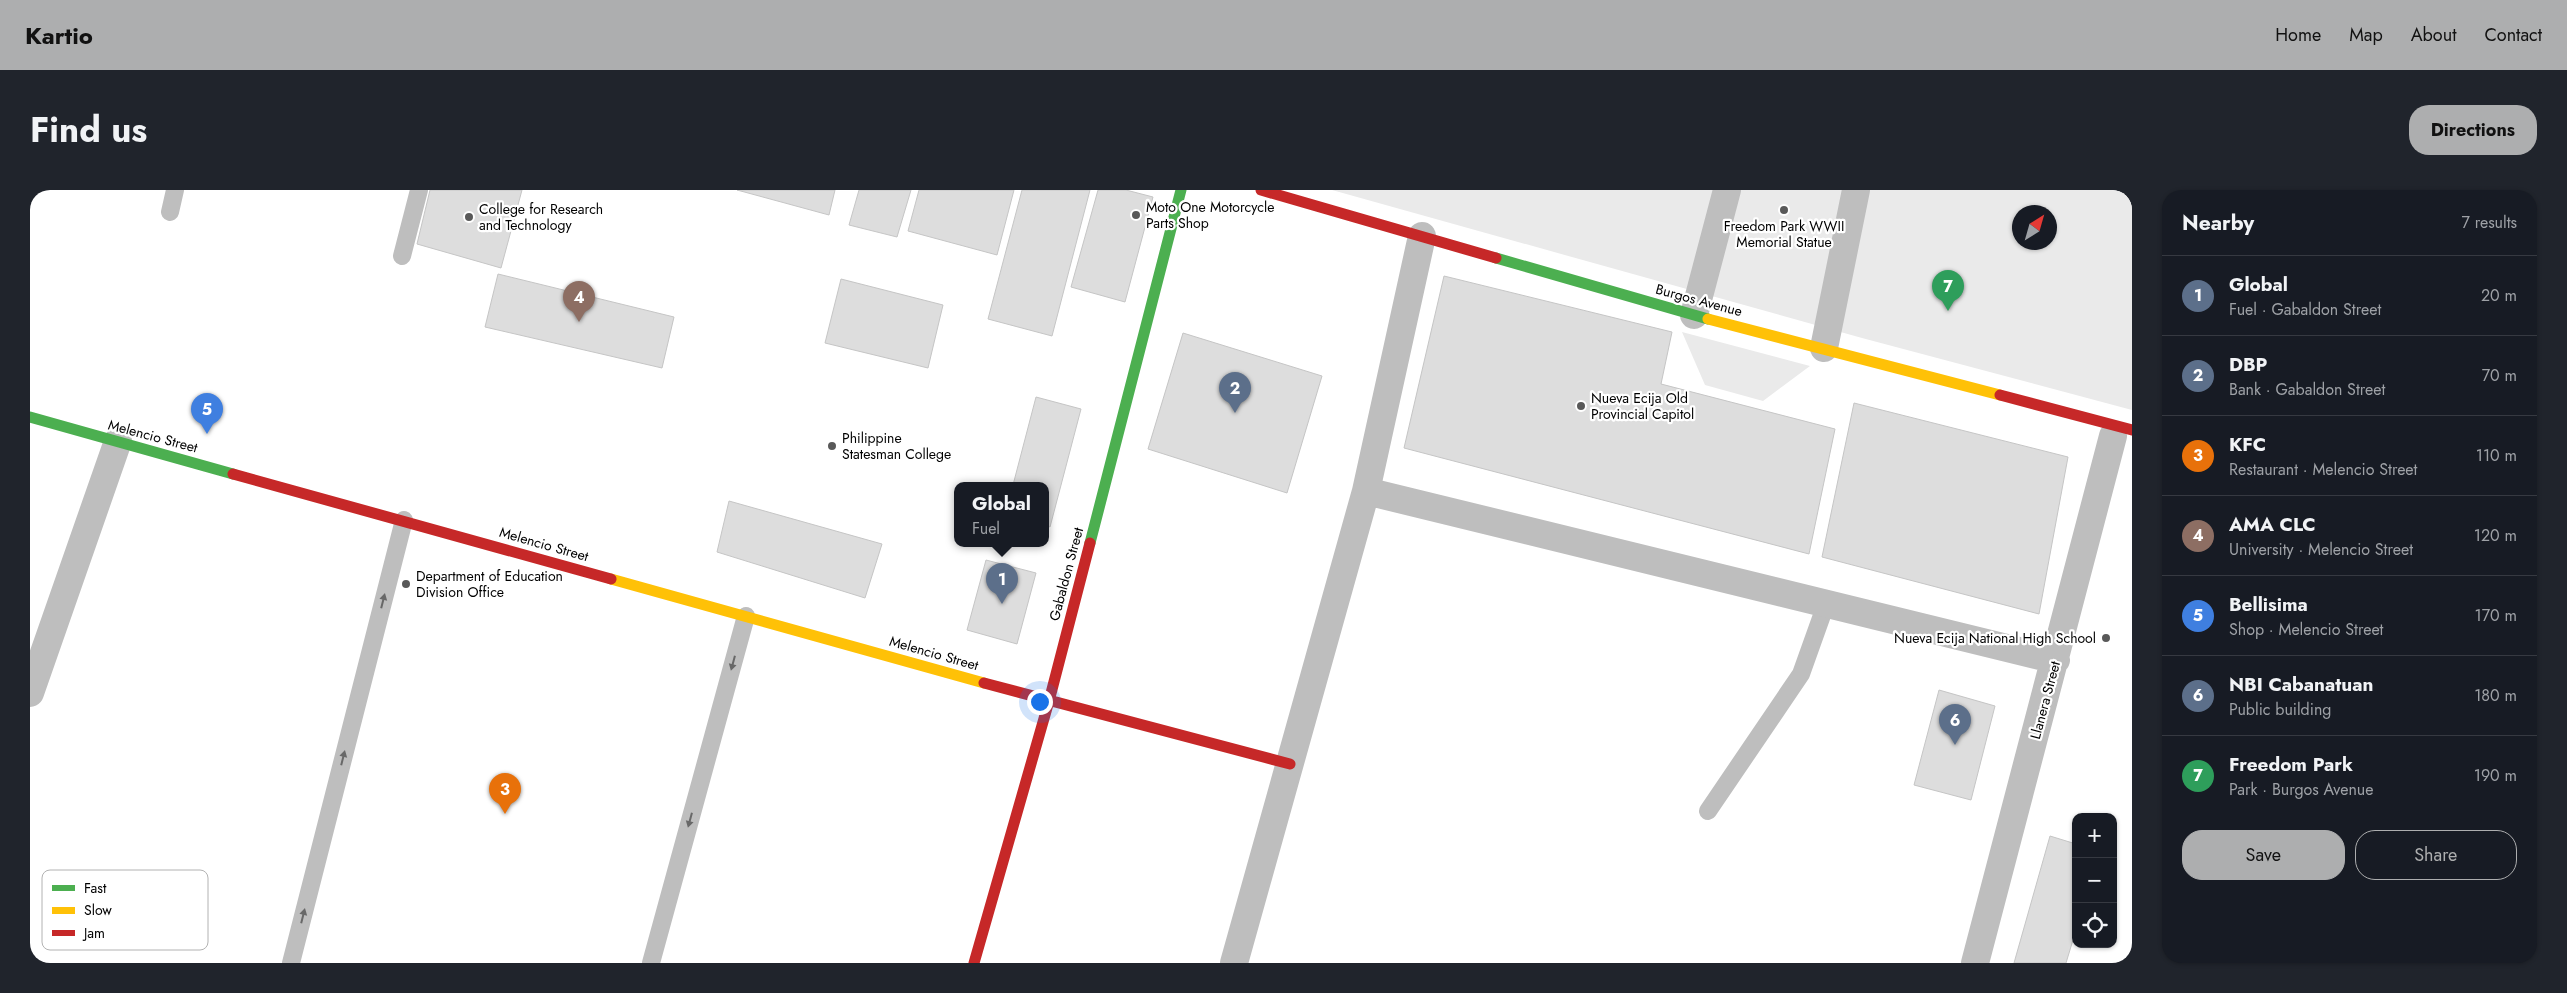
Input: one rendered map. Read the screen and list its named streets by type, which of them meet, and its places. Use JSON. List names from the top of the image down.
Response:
{
  "streets": {
    "street": [
      "Burgos Avenue",
      "Melencio Street",
      "Gabaldon Street",
      "Llanera Street"
    ]
  },
  "crossings": [
    ["Burgos Avenue", "Llanera Street"],
    ["Melencio Street", "Gabaldon Street"]
  ],
  "places": [
    "Freedom Park WWII Memorial Statue",
    "Moto One Motorcycle Parts Shop",
    "College for Research and Technology",
    "Nueva Ecija Old Provincial Capitol",
    "Philippine Statesman College",
    "Department of Education Division Office",
    "Nueva Ecija National High School"
  ],
  "legend": ["Fast", "Slow", "Jam"],
  "north": "top right",
  "page": {
    "header": "Kartio",
    "nav": [
      "Home",
      "Map",
      "About",
      "Contact"
    ],
    "title": "Find us",
    "buttons": [
      "Directions",
      ["Save", "Share"]
    ],
    "heading": ["Nearby", "7 results"],
    "list": [
      {
        "mark": "1",
        "name": "Global",
        "note": "Fuel · Gabaldon Street",
        "value": "20 m"
      },
      {
        "mark": "2",
        "name": "DBP",
        "note": "Bank · Gabaldon Street",
        "value": "70 m"
      },
      {
        "mark": "3",
        "name": "KFC",
        "note": "Restaurant · Melencio Street",
        "value": "110 m"
      },
      {
        "mark": "4",
        "name": "AMA CLC",
        "note": "University · Melencio Street",
        "value": "120 m"
      },
      {
        "mark": "5",
        "name": "Bellisima",
        "note": "Shop · Melencio Street",
        "value": "170 m"
      },
      {
        "mark": "6",
        "name": "NBI Cabanatuan",
        "note": "Public building",
        "value": "180 m"
      },
      {
        "mark": "7",
        "name": "Freedom Park",
        "note": "Park · Burgos Avenue",
        "value": "190 m"
      }
    ],
    "pins": [
      "7",
      "4",
      "2",
      "5",
      "1",
      "6",
      "3"
    ],
    "popup": ["Global", "Fuel"],
    "map_buttons": ["+", "−"]
  }
}
